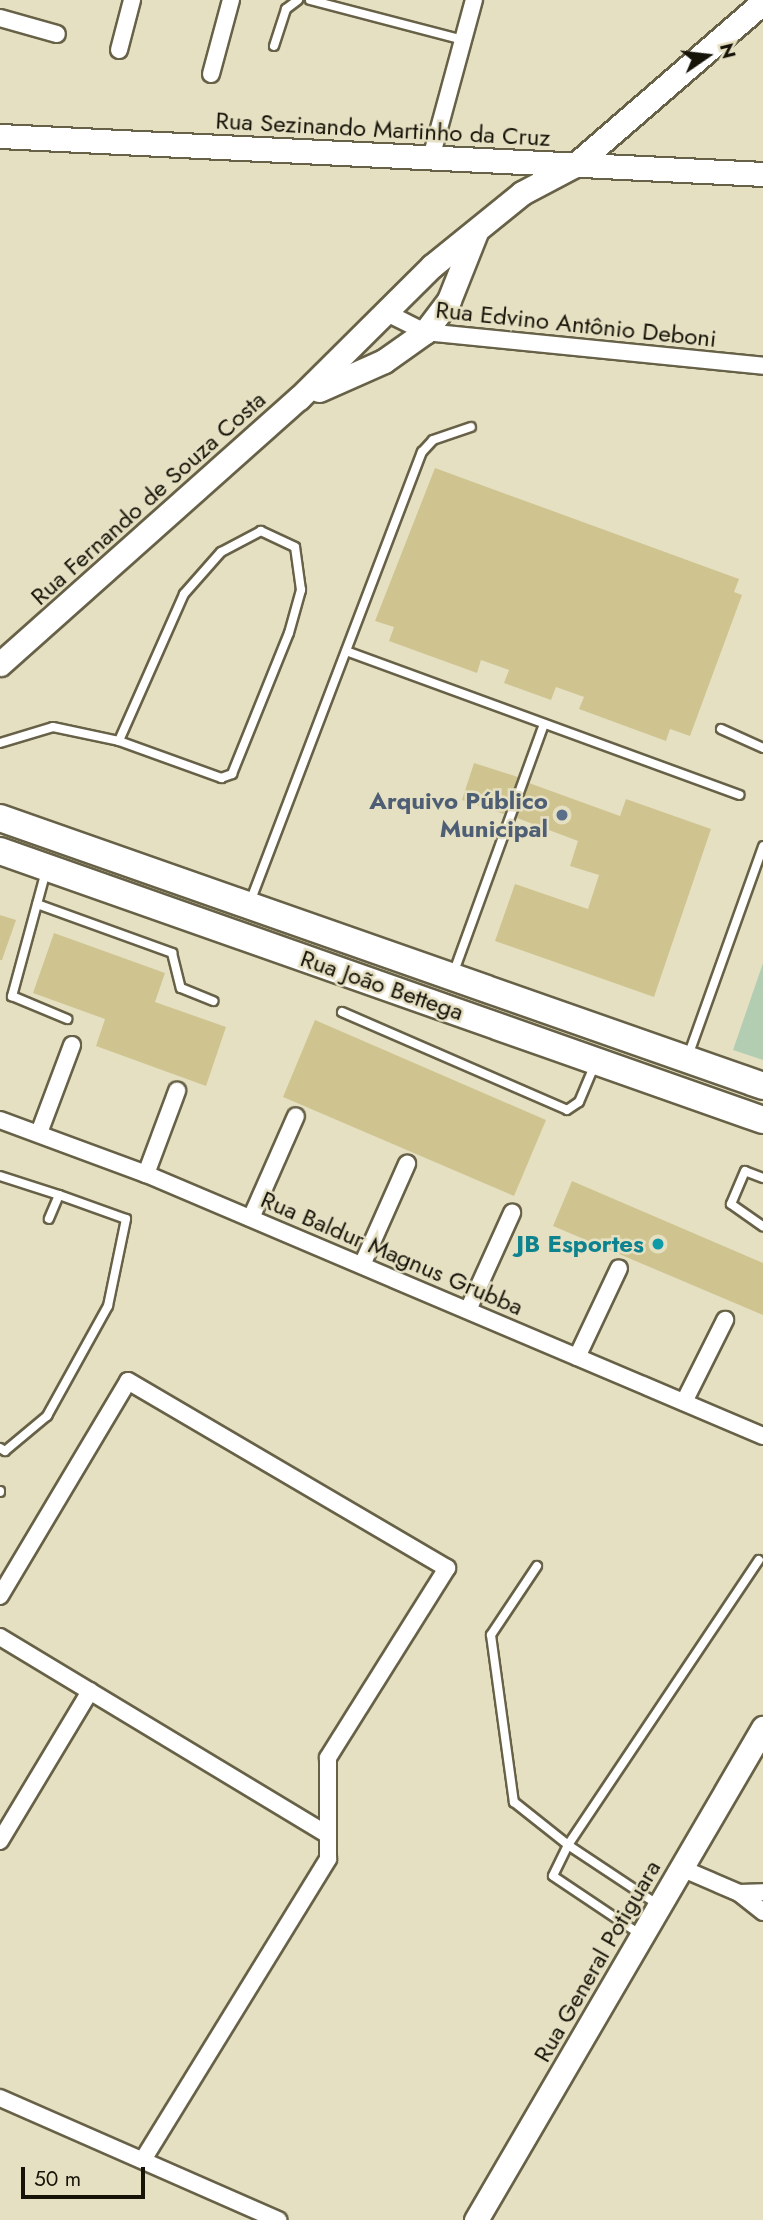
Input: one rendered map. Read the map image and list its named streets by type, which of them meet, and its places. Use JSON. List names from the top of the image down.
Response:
{
  "streets": {
    "main road": ["Rua João Bettega"],
    "street": [
      "Rua Sezinando Martinho da Cruz",
      "Rua Edvino Antônio Deboni",
      "Rua Fernando de Souza Costa",
      "Rua Baldur Magnus Grubba",
      "Rua General Potiguara"
    ]
  },
  "crossings": [
    ["Rua Sezinando Martinho da Cruz", "Rua Fernando de Souza Costa"],
    ["Rua Edvino Antônio Deboni", "Rua Fernando de Souza Costa"]
  ],
  "places": ["Arquivo Público Municipal", "JB Esportes"],
  "scale_bar": "50 m",
  "north": "right"
}
